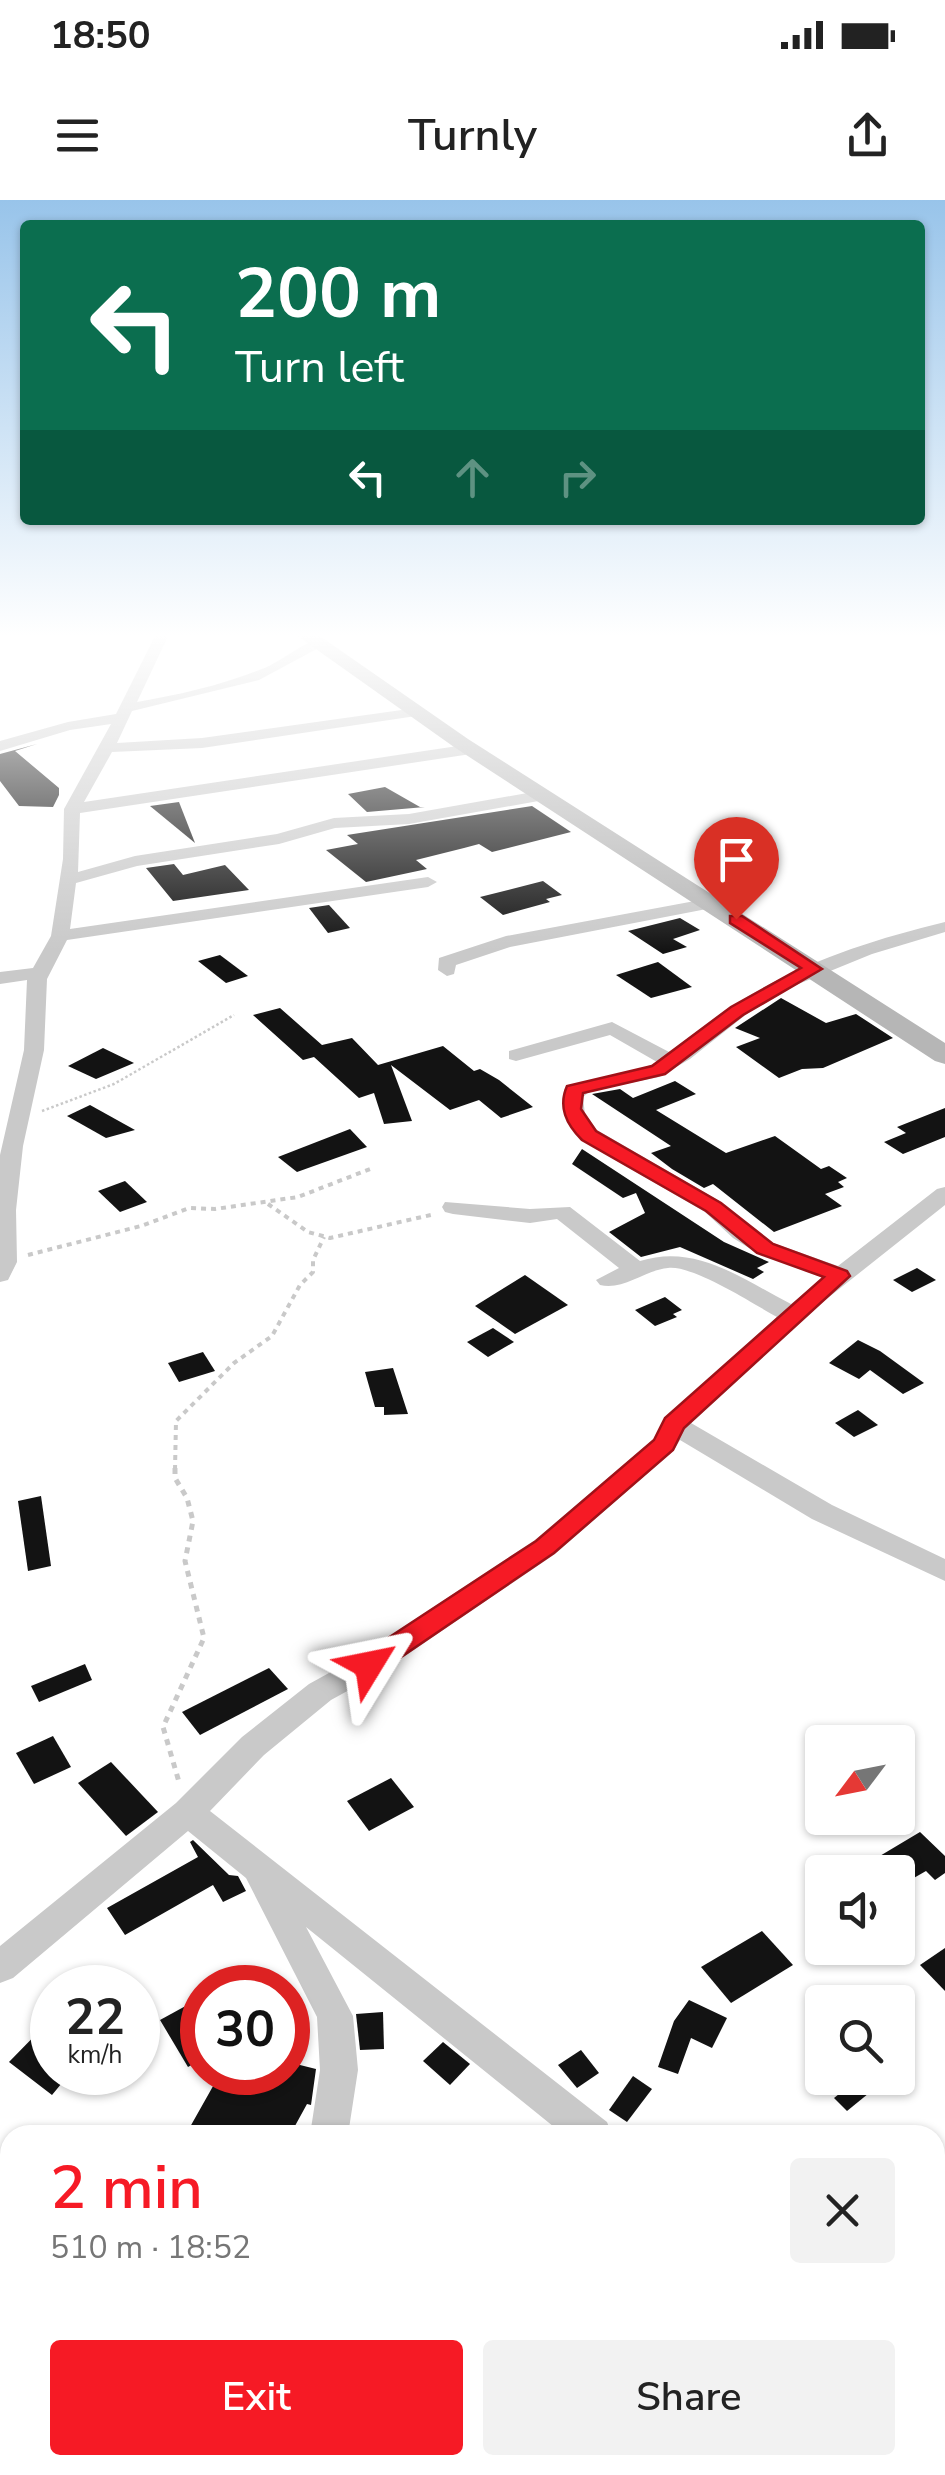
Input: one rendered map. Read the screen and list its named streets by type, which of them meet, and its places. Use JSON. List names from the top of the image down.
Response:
{
  "north": "bottom left",
  "page": {
    "status": "18:50",
    "header": "Turnly",
    "turn": ["200 m", "Turn left"],
    "speed": "22 km/h",
    "limit": "30",
    "heading": ["2 min", "510 m · 18:52"],
    "buttons": ["Exit", "Share"]
  }
}
